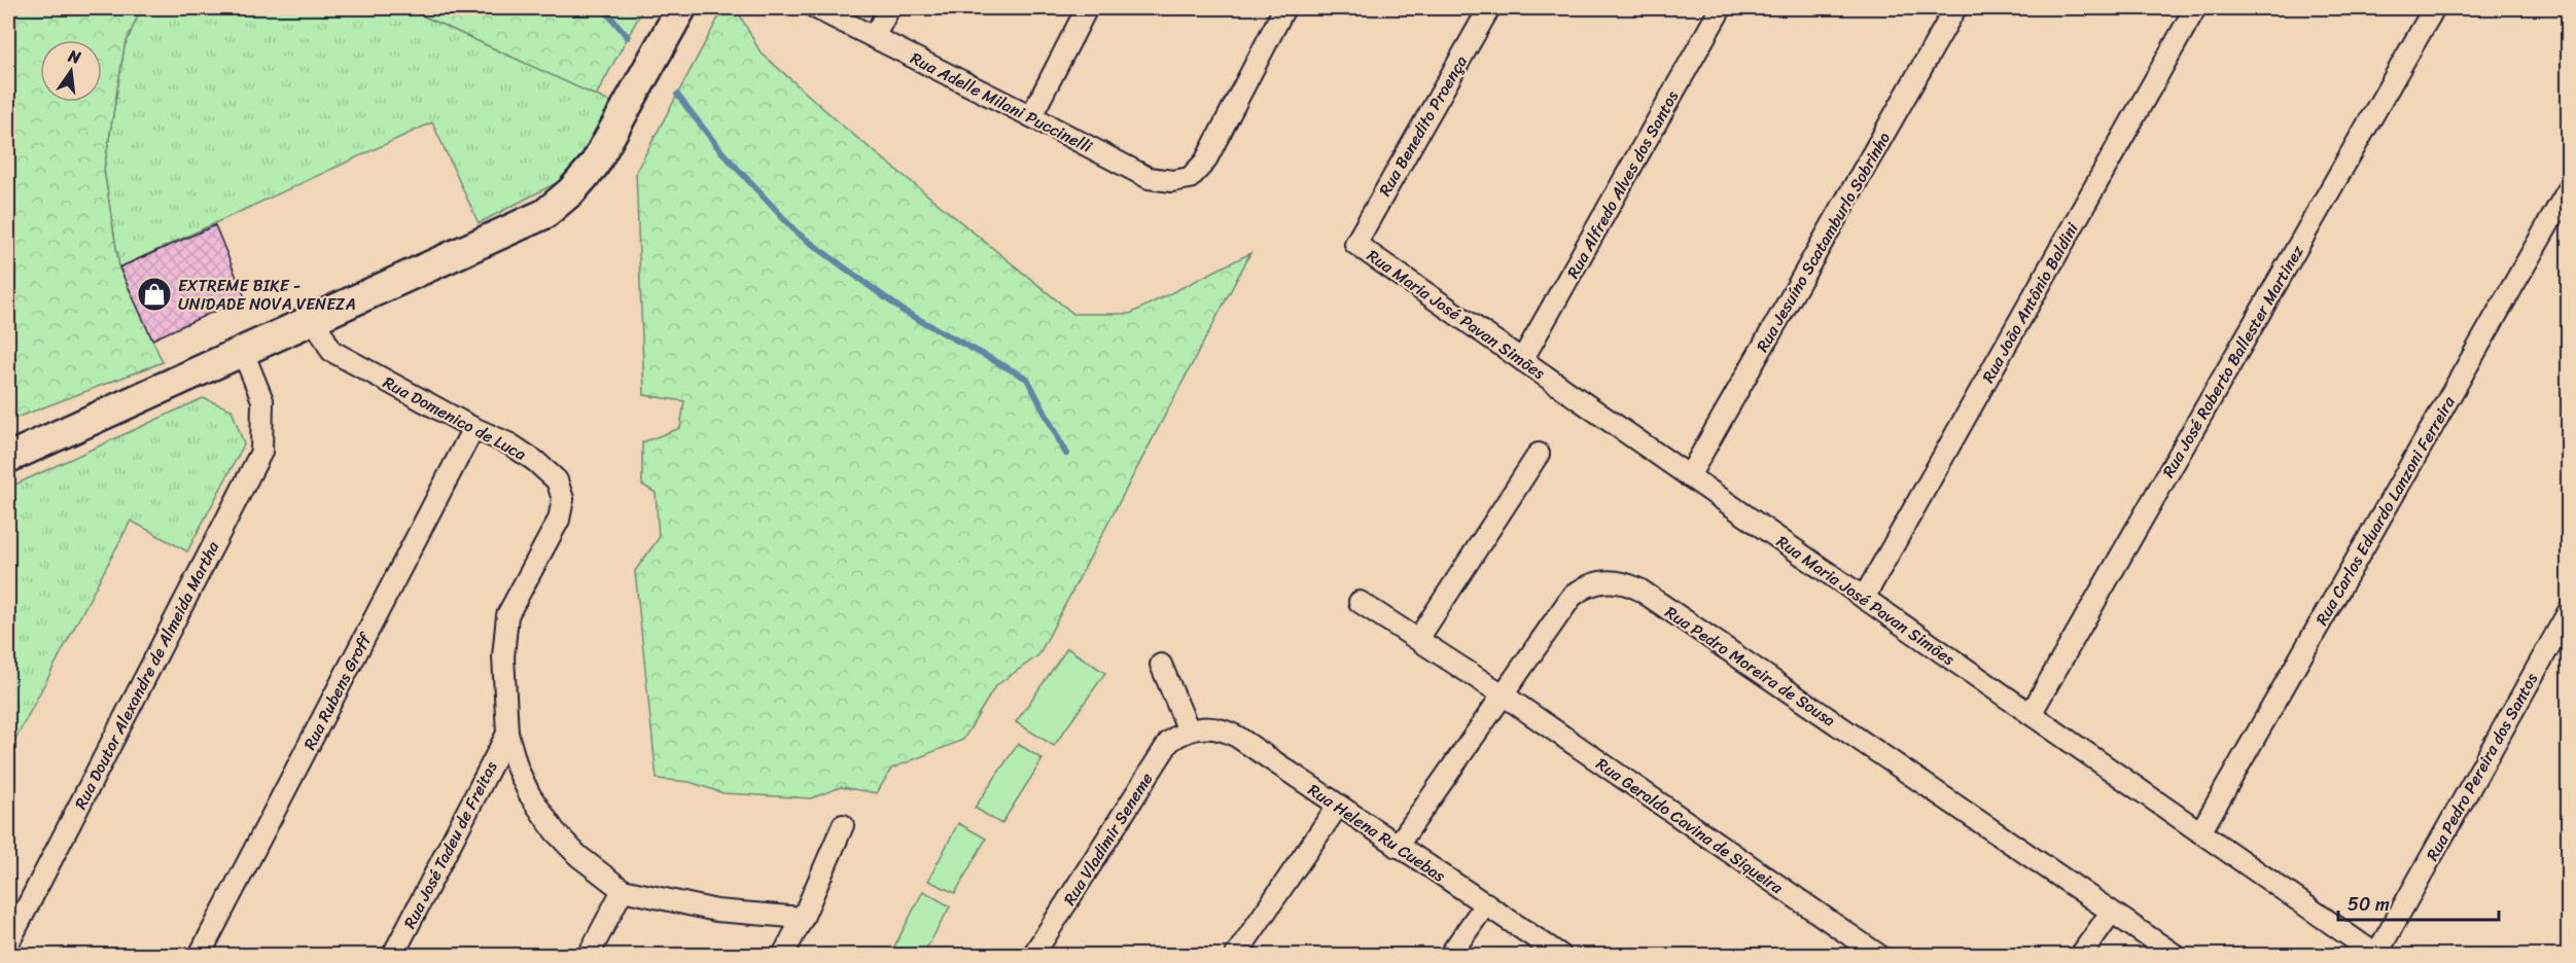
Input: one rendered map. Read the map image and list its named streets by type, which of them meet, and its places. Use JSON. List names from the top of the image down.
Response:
{
  "streets": {
    "street": [
      "Rua Adelle Milani Puccinelli",
      "Rua Benedito Proença",
      "Rua Alfredo Alves dos Santos",
      "Rua Jesuíno Scatamburlo Sobrinho",
      "Rua João Antônio Baldini",
      "Rua Maria José Pavan Simões",
      "Rua José Roberto Ballester Martinez",
      "Rua Domenico de Luca",
      "Rua Carlos Eduardo Lanzoni Ferreira",
      "Rua Pedro Moreira de Sousa",
      "Rua Doutor Alexandre de Almeida Martha",
      "Rua Rubens Groff",
      "Rua Pedro Pereira dos Santos",
      "Rua Geraldo Cavina de Siqueira",
      "Rua Helena Ru Cuebas",
      "Rua Vladimir Seneme",
      "Rua José Tadeu de Freitas"
    ]
  },
  "crossings": [
    ["Rua Benedito Proença", "Rua Maria José Pavan Simões"],
    ["Rua Alfredo Alves dos Santos", "Rua Maria José Pavan Simões"],
    ["Rua Jesuíno Scatamburlo Sobrinho", "Rua Maria José Pavan Simões"],
    ["Rua João Antônio Baldini", "Rua Maria José Pavan Simões"],
    ["Rua Maria José Pavan Simões", "Rua José Roberto Ballester Martinez"],
    ["Rua Maria José Pavan Simões", "Rua Carlos Eduardo Lanzoni Ferreira"],
    ["Rua Maria José Pavan Simões", "Rua Pedro Pereira dos Santos"],
    ["Rua Domenico de Luca", "Rua Rubens Groff"],
    ["Rua Domenico de Luca", "Rua José Tadeu de Freitas"],
    ["Rua Pedro Moreira de Sousa", "Rua Geraldo Cavina de Siqueira"],
    ["Rua Pedro Moreira de Sousa", "Rua Helena Ru Cuebas"],
    ["Rua Helena Ru Cuebas", "Rua Vladimir Seneme"]
  ],
  "places": {
    "shop": ["EXTREME BIKE - UNIDADE NOVA VENEZA"]
  },
  "scale_bar": "50 m",
  "north": "top"
}
